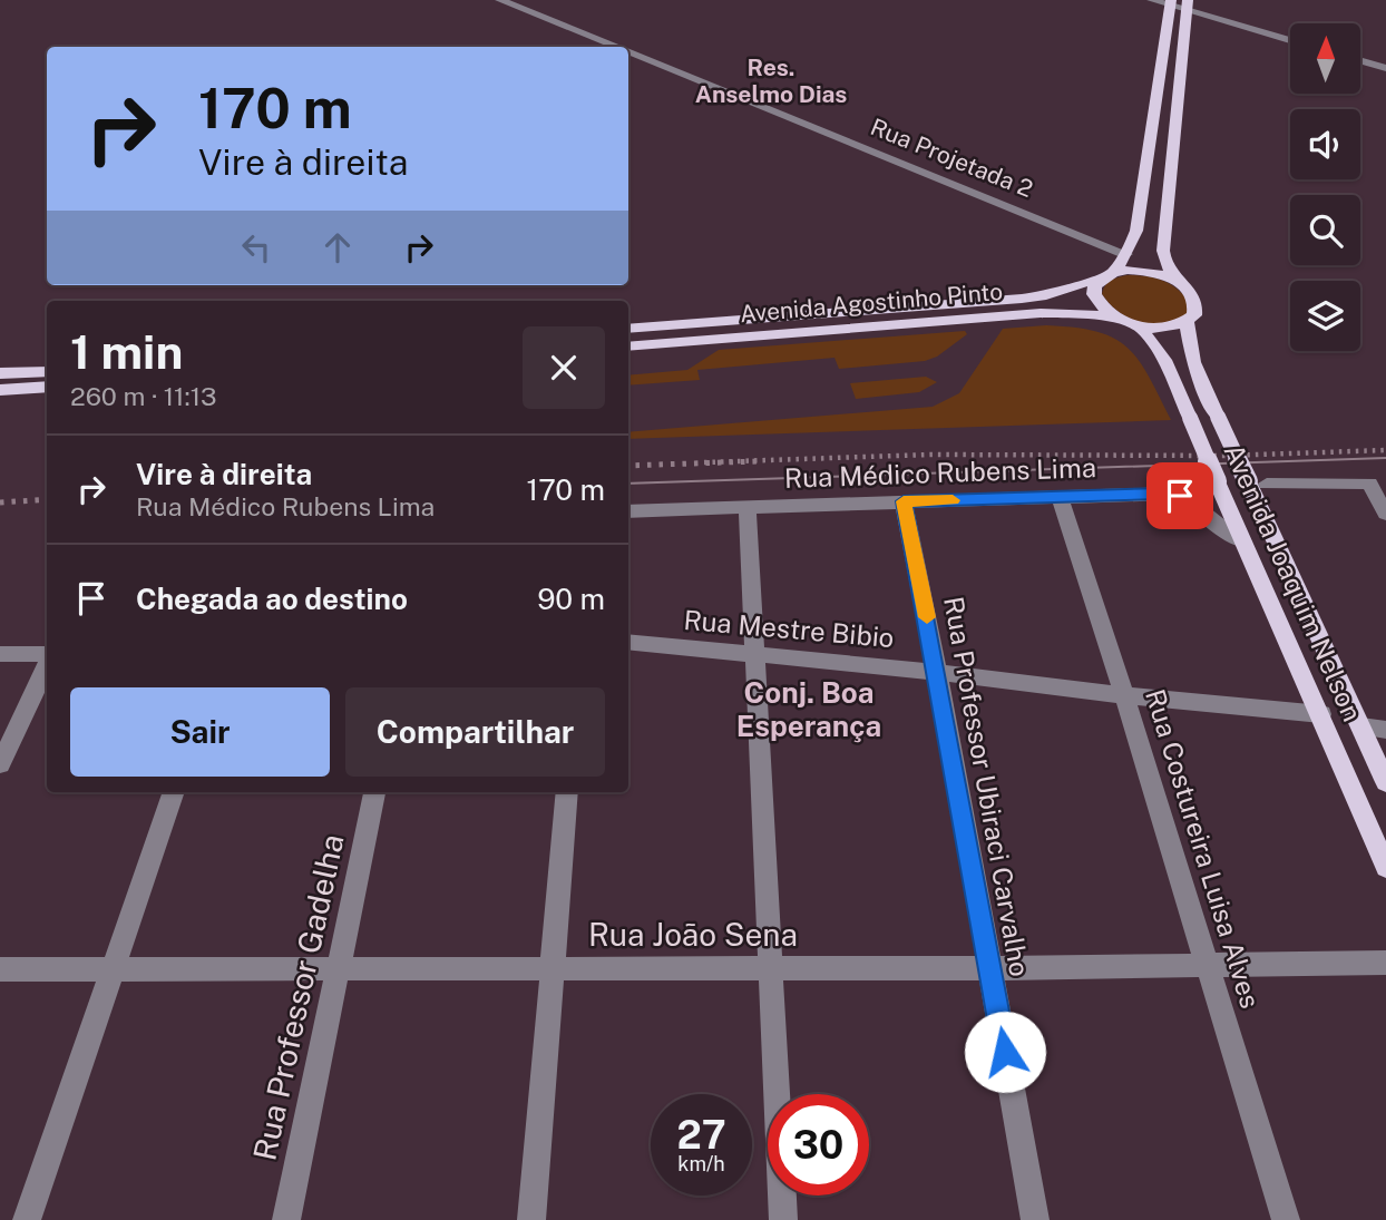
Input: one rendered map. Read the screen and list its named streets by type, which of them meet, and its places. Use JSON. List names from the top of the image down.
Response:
{
  "streets": {
    "main road": ["Avenida Agostinho Pinto", "Avenida Joaquim Nelson"],
    "street": [
      "Rua Projetada 2",
      "Rua Médico Rubens Lima",
      "Rua Mestre Bibio",
      "Rua Professor Ubiraci Carvalho",
      "Rua Costureira Luisa Alves",
      "Rua João Sena",
      "Rua Professor Gadelha"
    ]
  },
  "crossings": [
    ["Avenida Agostinho Pinto", "Avenida Joaquim Nelson"],
    ["Rua Médico Rubens Lima", "Avenida Joaquim Nelson"],
    ["Rua Médico Rubens Lima", "Rua Professor Ubiraci Carvalho"],
    ["Rua Médico Rubens Lima", "Rua Costureira Luisa Alves"],
    ["Avenida Joaquim Nelson", "Rua Mestre Bibio"],
    ["Rua Mestre Bibio", "Rua Professor Ubiraci Carvalho"],
    ["Rua Mestre Bibio", "Rua Costureira Luisa Alves"],
    ["Rua Professor Ubiraci Carvalho", "Rua João Sena"],
    ["Rua Costureira Luisa Alves", "Rua João Sena"],
    ["Rua João Sena", "Rua Professor Gadelha"]
  ],
  "districts": ["Res. Anselmo Dias", "Conj. Boa Esperança"],
  "north": "top",
  "page": {
    "turn": ["170 m", "Vire à direita"],
    "heading": ["1 min", "260 m · 11:13"],
    "list": [
      {
        "name": "Vire à direita",
        "note": "Rua Médico Rubens Lima",
        "value": "170 m"
      },
      {
        "name": "Chegada ao destino",
        "value": "90 m"
      }
    ],
    "buttons": ["Sair", "Compartilhar"],
    "speed": "27 km/h",
    "limit": "30"
  }
}
